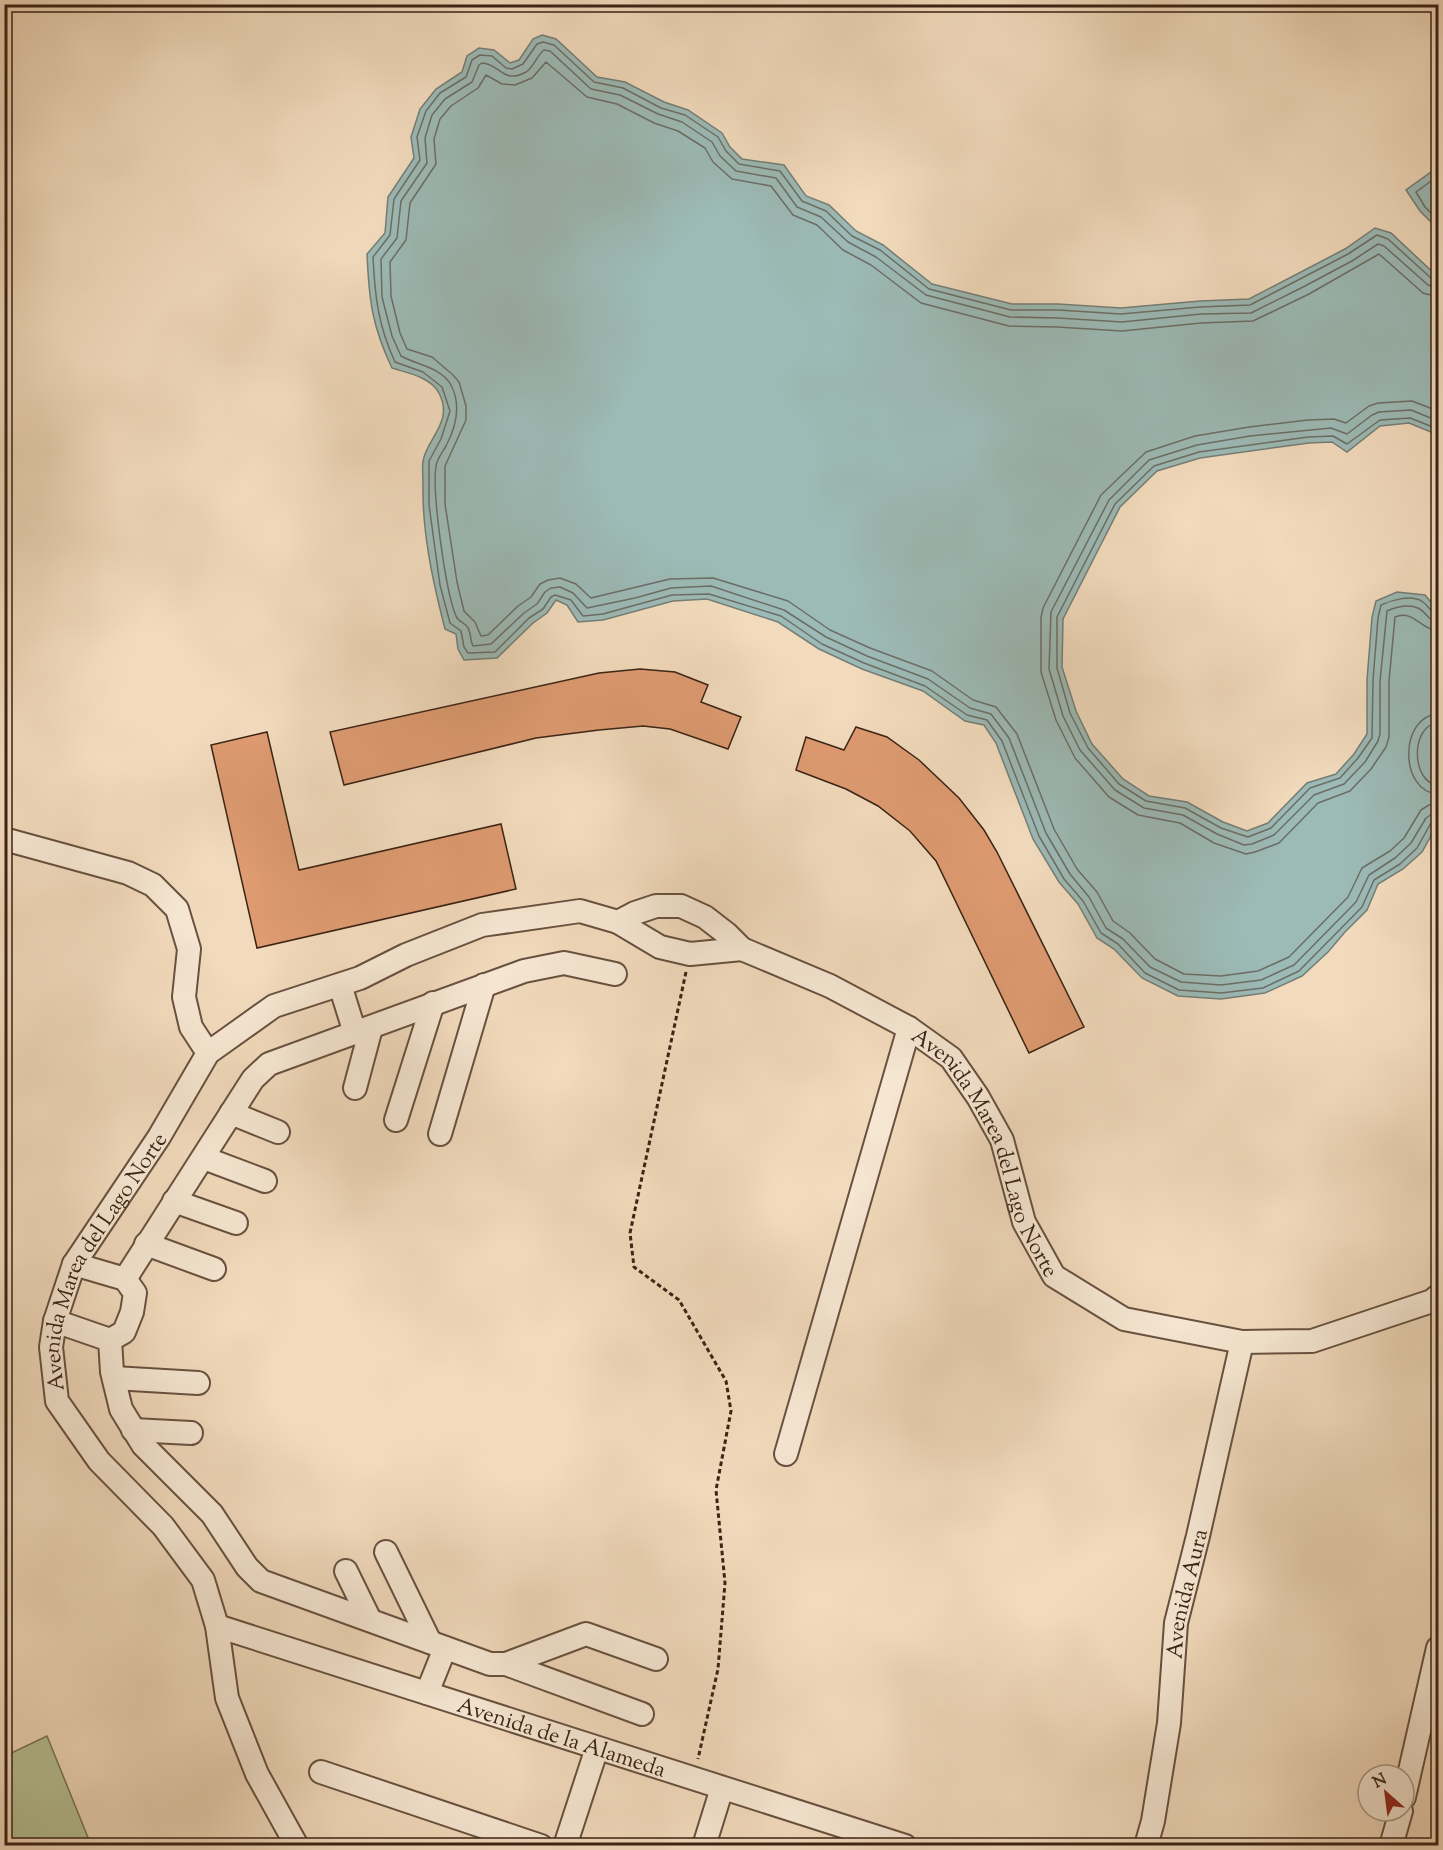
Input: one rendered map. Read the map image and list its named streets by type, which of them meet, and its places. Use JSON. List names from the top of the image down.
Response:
{
  "streets": {
    "street": ["Avenida Marea del Lago Norte", "Avenida Aura", "Avenida de la Alameda"]
  },
  "crossings": [
    ["Avenida Marea del Lago Norte", "Avenida Aura"],
    ["Avenida Marea del Lago Norte", "Avenida de la Alameda"]
  ],
  "north": "top left"
}
